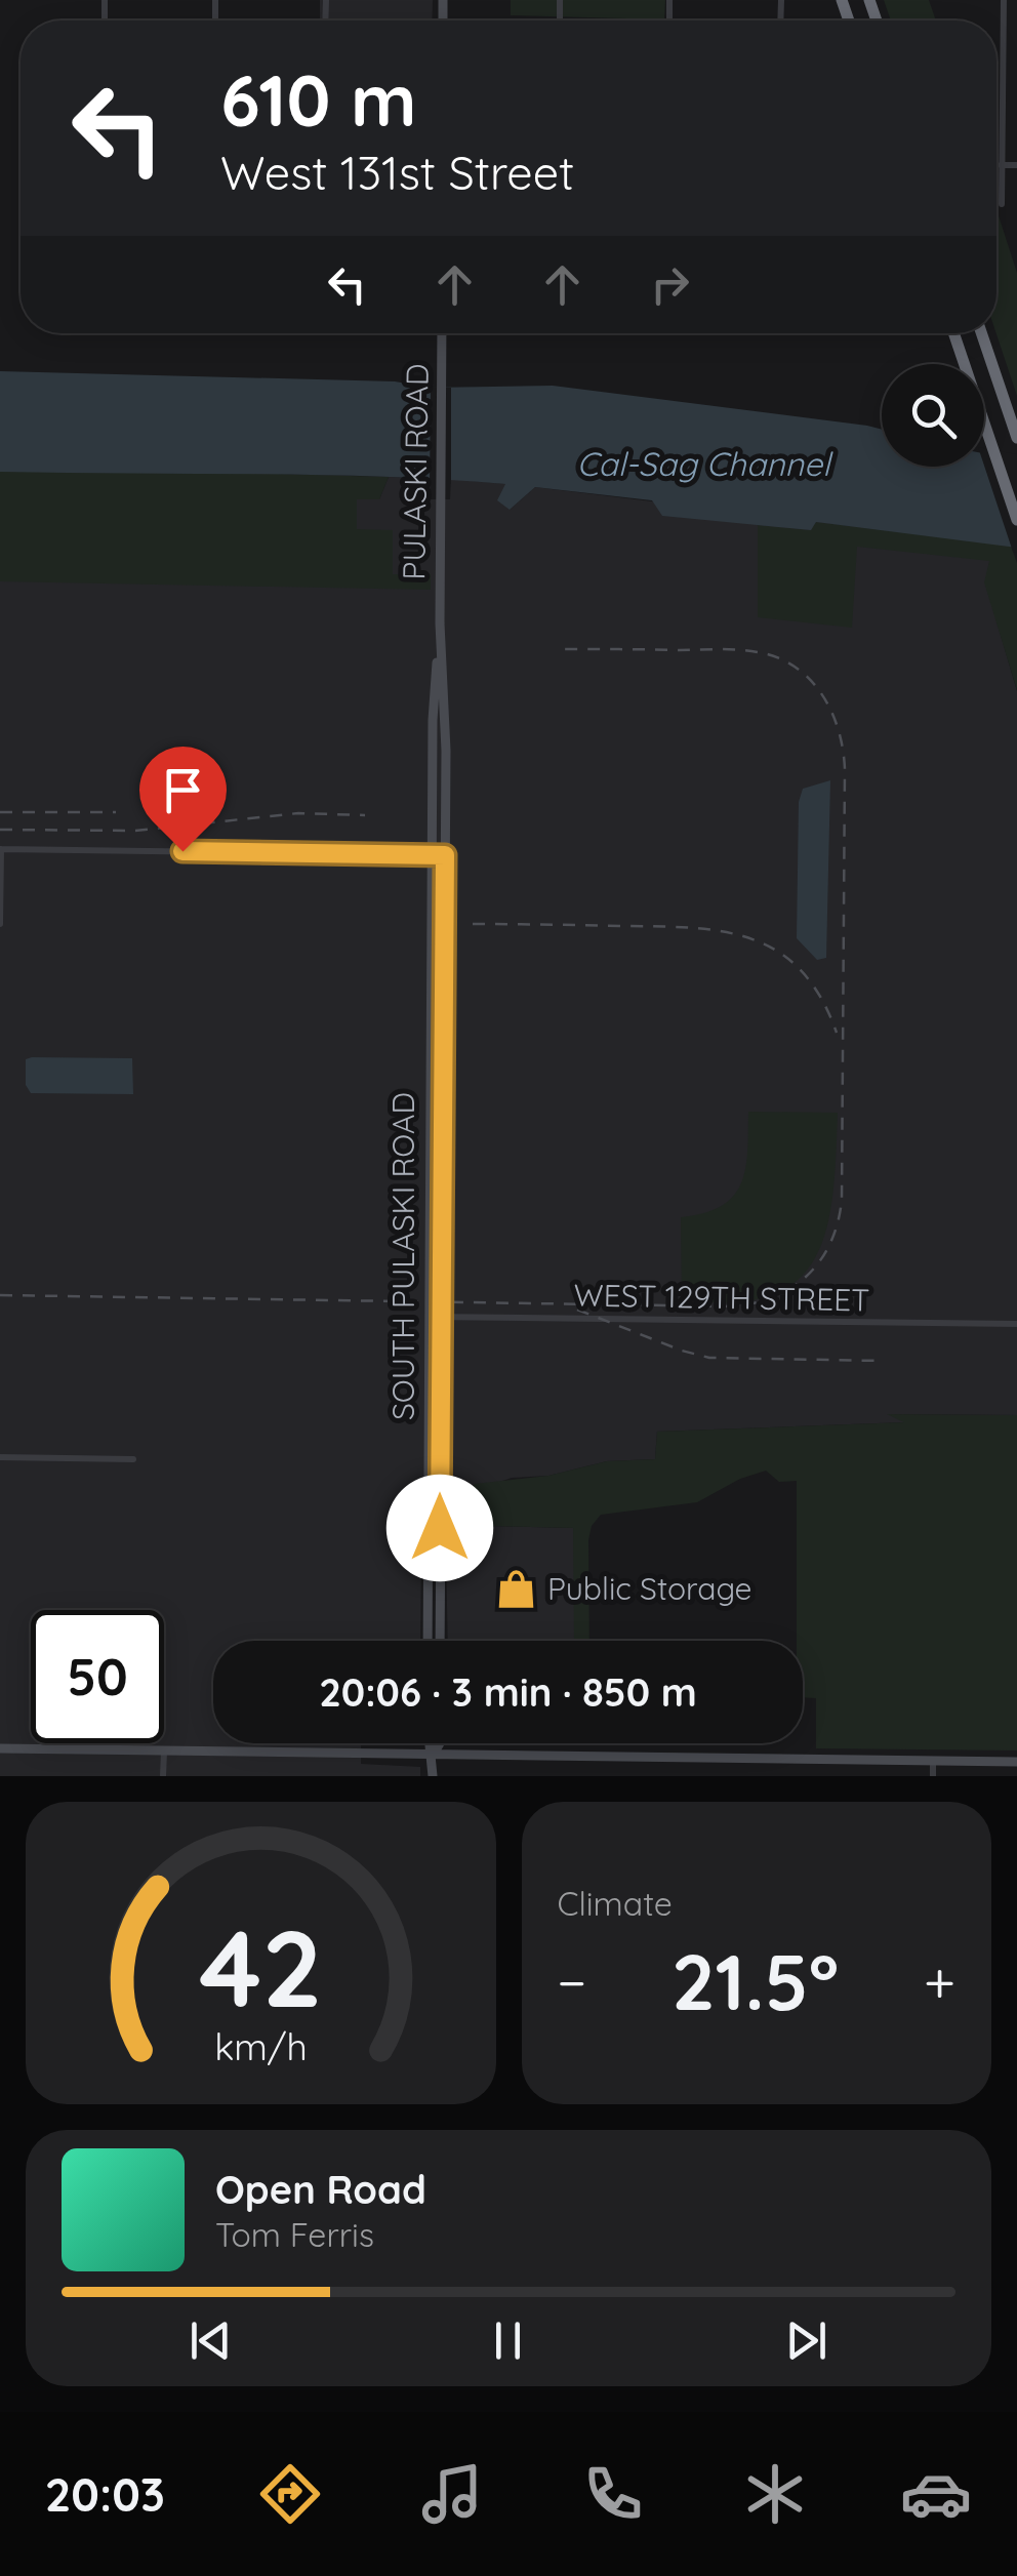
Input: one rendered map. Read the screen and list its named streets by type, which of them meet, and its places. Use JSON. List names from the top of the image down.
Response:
{
  "streets": {
    "main road": ["PULASKI ROAD", "SOUTH PULASKI ROAD"],
    "street": ["WEST 129TH STREET"]
  },
  "crossings": [
    ["PULASKI ROAD", "SOUTH PULASKI ROAD"],
    ["SOUTH PULASKI ROAD", "WEST 129TH STREET"]
  ],
  "water": ["Cal-Sag Channel"],
  "places": {
    "shop": ["Public Storage"]
  },
  "page": {
    "turn": ["610 m", "West 131st Street"],
    "limit": "50",
    "trip": "20:06 · 3 min · 850 m",
    "tile": "Climate",
    "heat": ["−", "21.5°", "+"],
    "song": ["Open Road", "Tom Ferris"],
    "tabs": "20:03",
    "gauge": ["42", "km/h"]
  }
}
